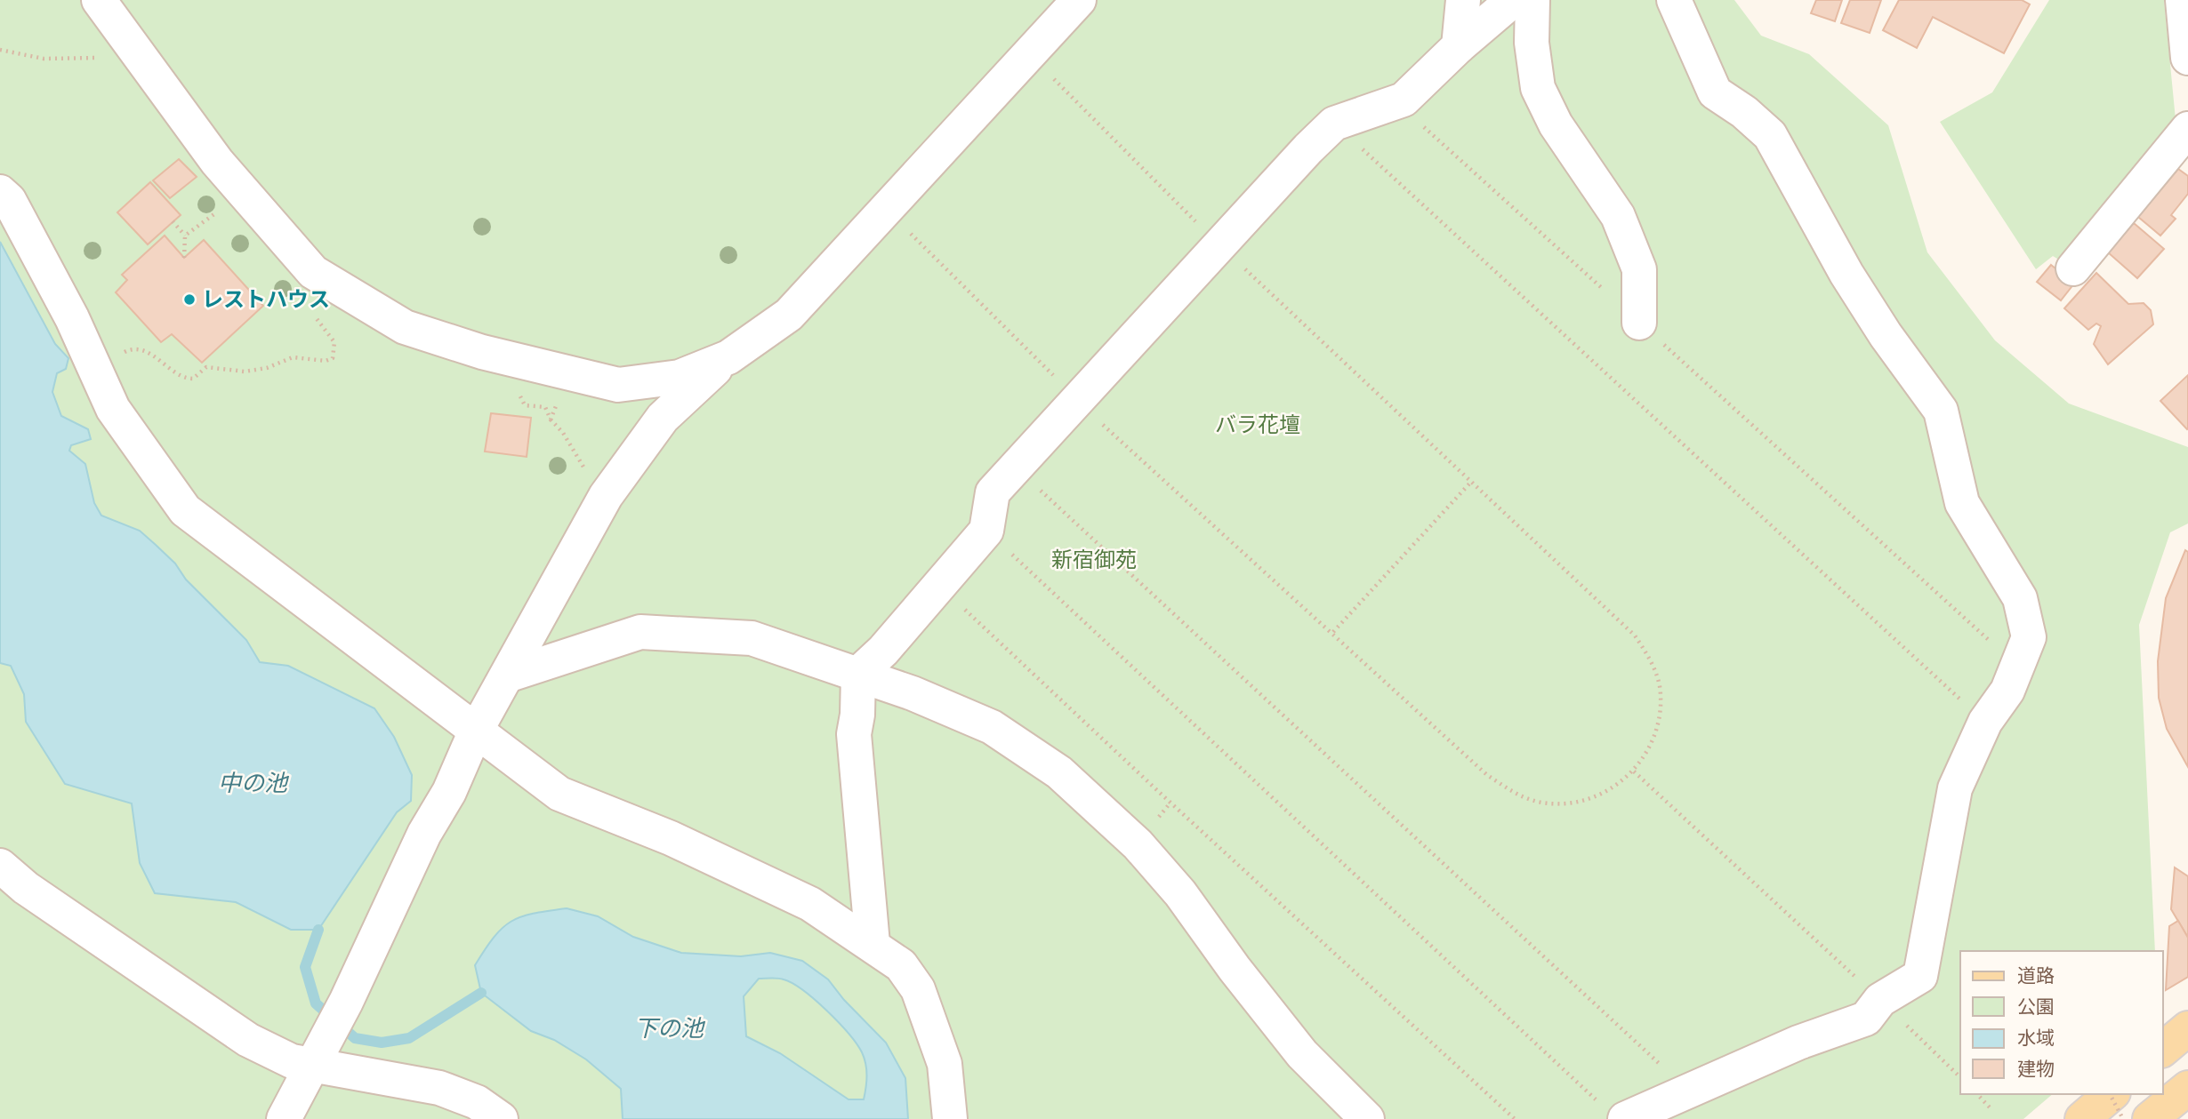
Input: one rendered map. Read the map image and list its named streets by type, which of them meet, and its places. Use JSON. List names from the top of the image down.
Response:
{
  "water": ["中の池", "下の池"],
  "parks": ["バラ花壇", "新宿御苑"],
  "places": ["レストハウス"],
  "legend": [
    "道路",
    "公園",
    "水域",
    "建物"
  ]
}
